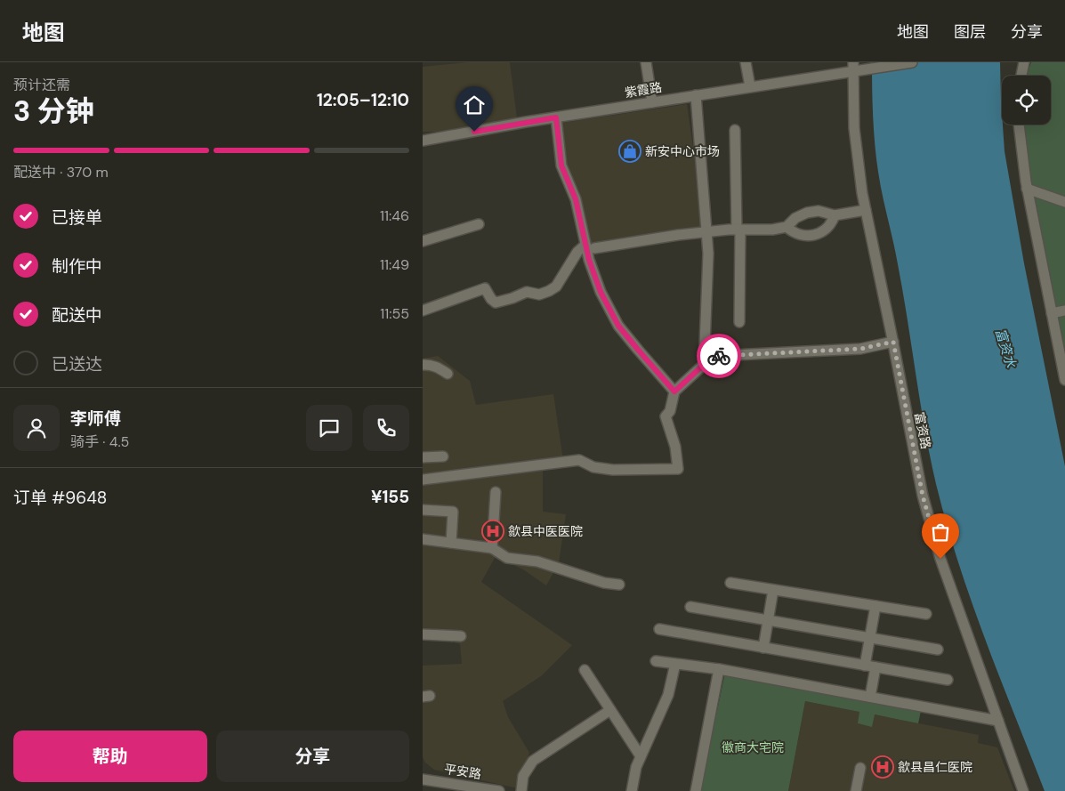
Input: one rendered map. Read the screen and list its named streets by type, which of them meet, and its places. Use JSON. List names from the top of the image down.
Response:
{
  "streets": {
    "street": ["紫霞路", "富资路", "平安路"]
  },
  "crossings": [
    ["紫霞路", "富资路"]
  ],
  "water": ["富资水"],
  "parks": ["徽商大宅院"],
  "places": {
    "shop": ["新安中心市场"],
    "hospital": ["歙县中医医院", "歙县昌仁医院"]
  },
  "page": {
    "header": "地图",
    "nav": ["地图", "图层", "分享"],
    "heading": ["3 分钟", "预计还需", "12:05–12:10"],
    "panel": [
      "李师傅",
      "骑手 · 4.5",
      "订单 #9648",
      "¥155"
    ],
    "bar": "配送中 · 370 m",
    "list": [
      ["已接单", "11:46"],
      ["制作中", "11:49"],
      ["配送中", "11:55"],
      "已送达"
    ],
    "buttons": ["帮助", "分享"]
  }
}
